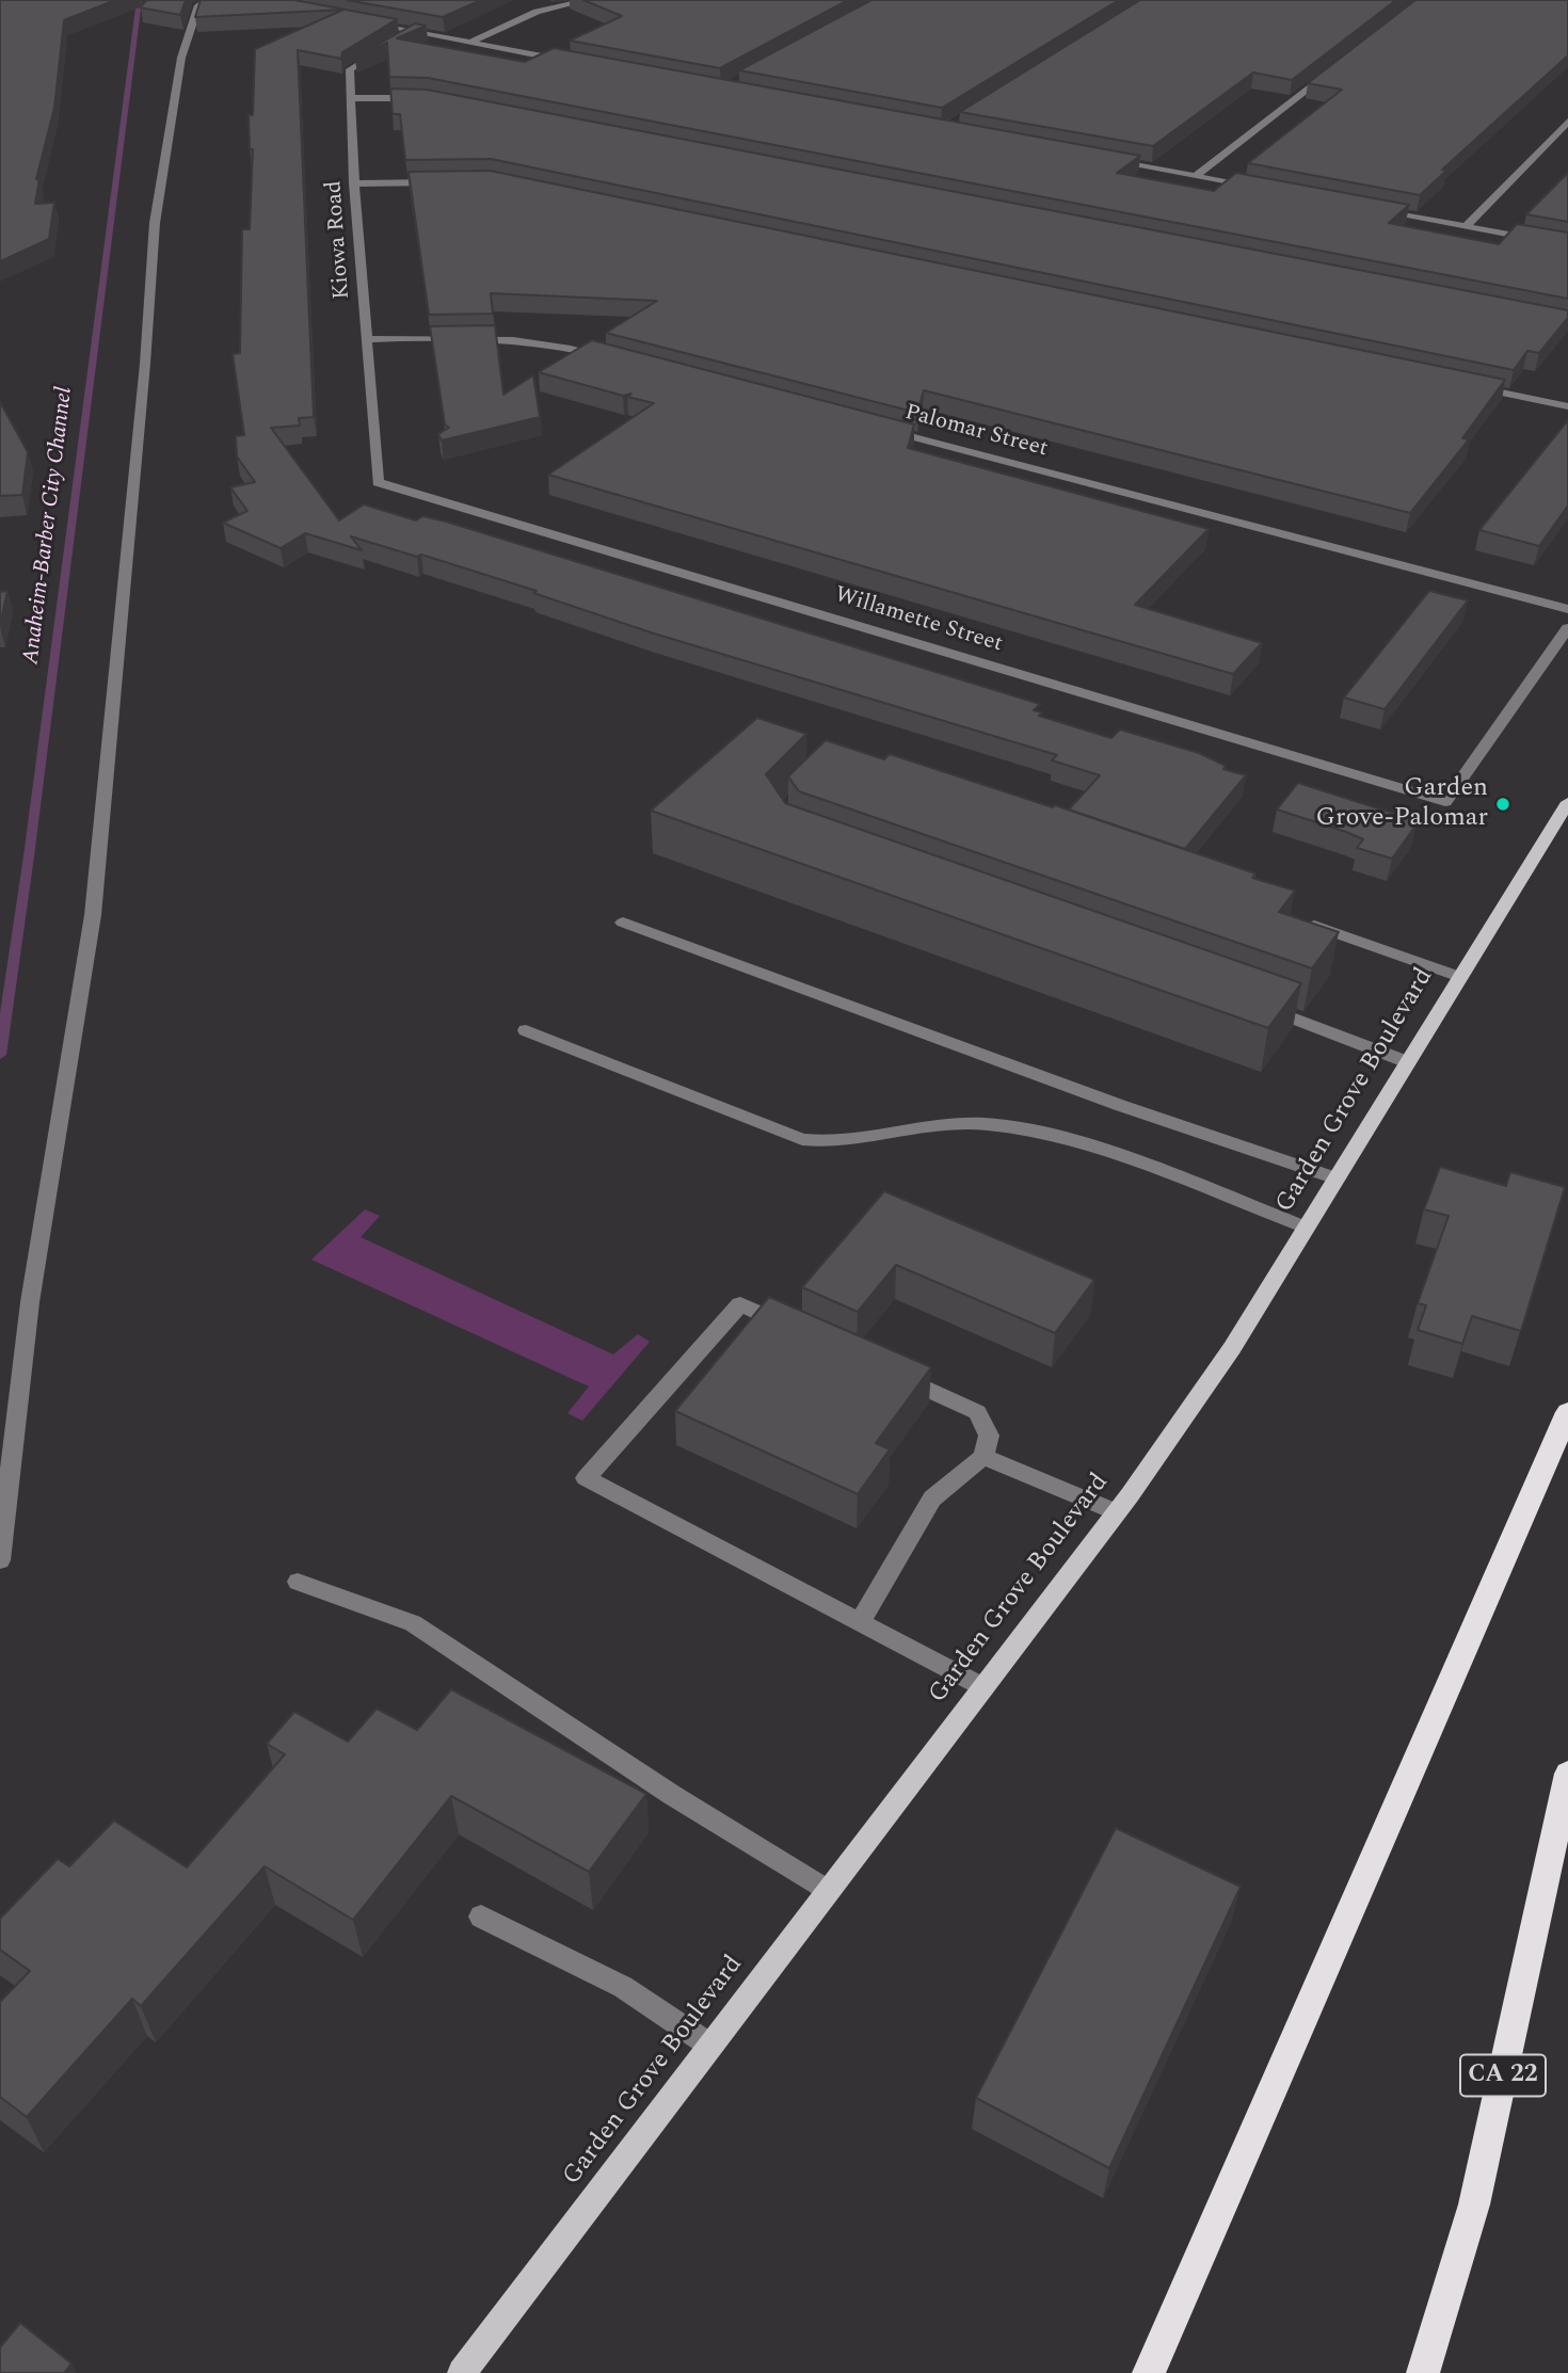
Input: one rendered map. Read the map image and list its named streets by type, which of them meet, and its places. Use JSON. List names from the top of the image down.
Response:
{
  "streets": {
    "highway": ["CA 22"],
    "main road": ["Garden Grove Boulevard"],
    "street": ["Kiowa Road", "Palomar Street", "Willamette Street"]
  },
  "crossings": [
    ["Kiowa Road", "Willamette Street"]
  ],
  "water": ["Anaheim-Barber City Channel"],
  "places": ["Garden Grove-Palomar"]
}
